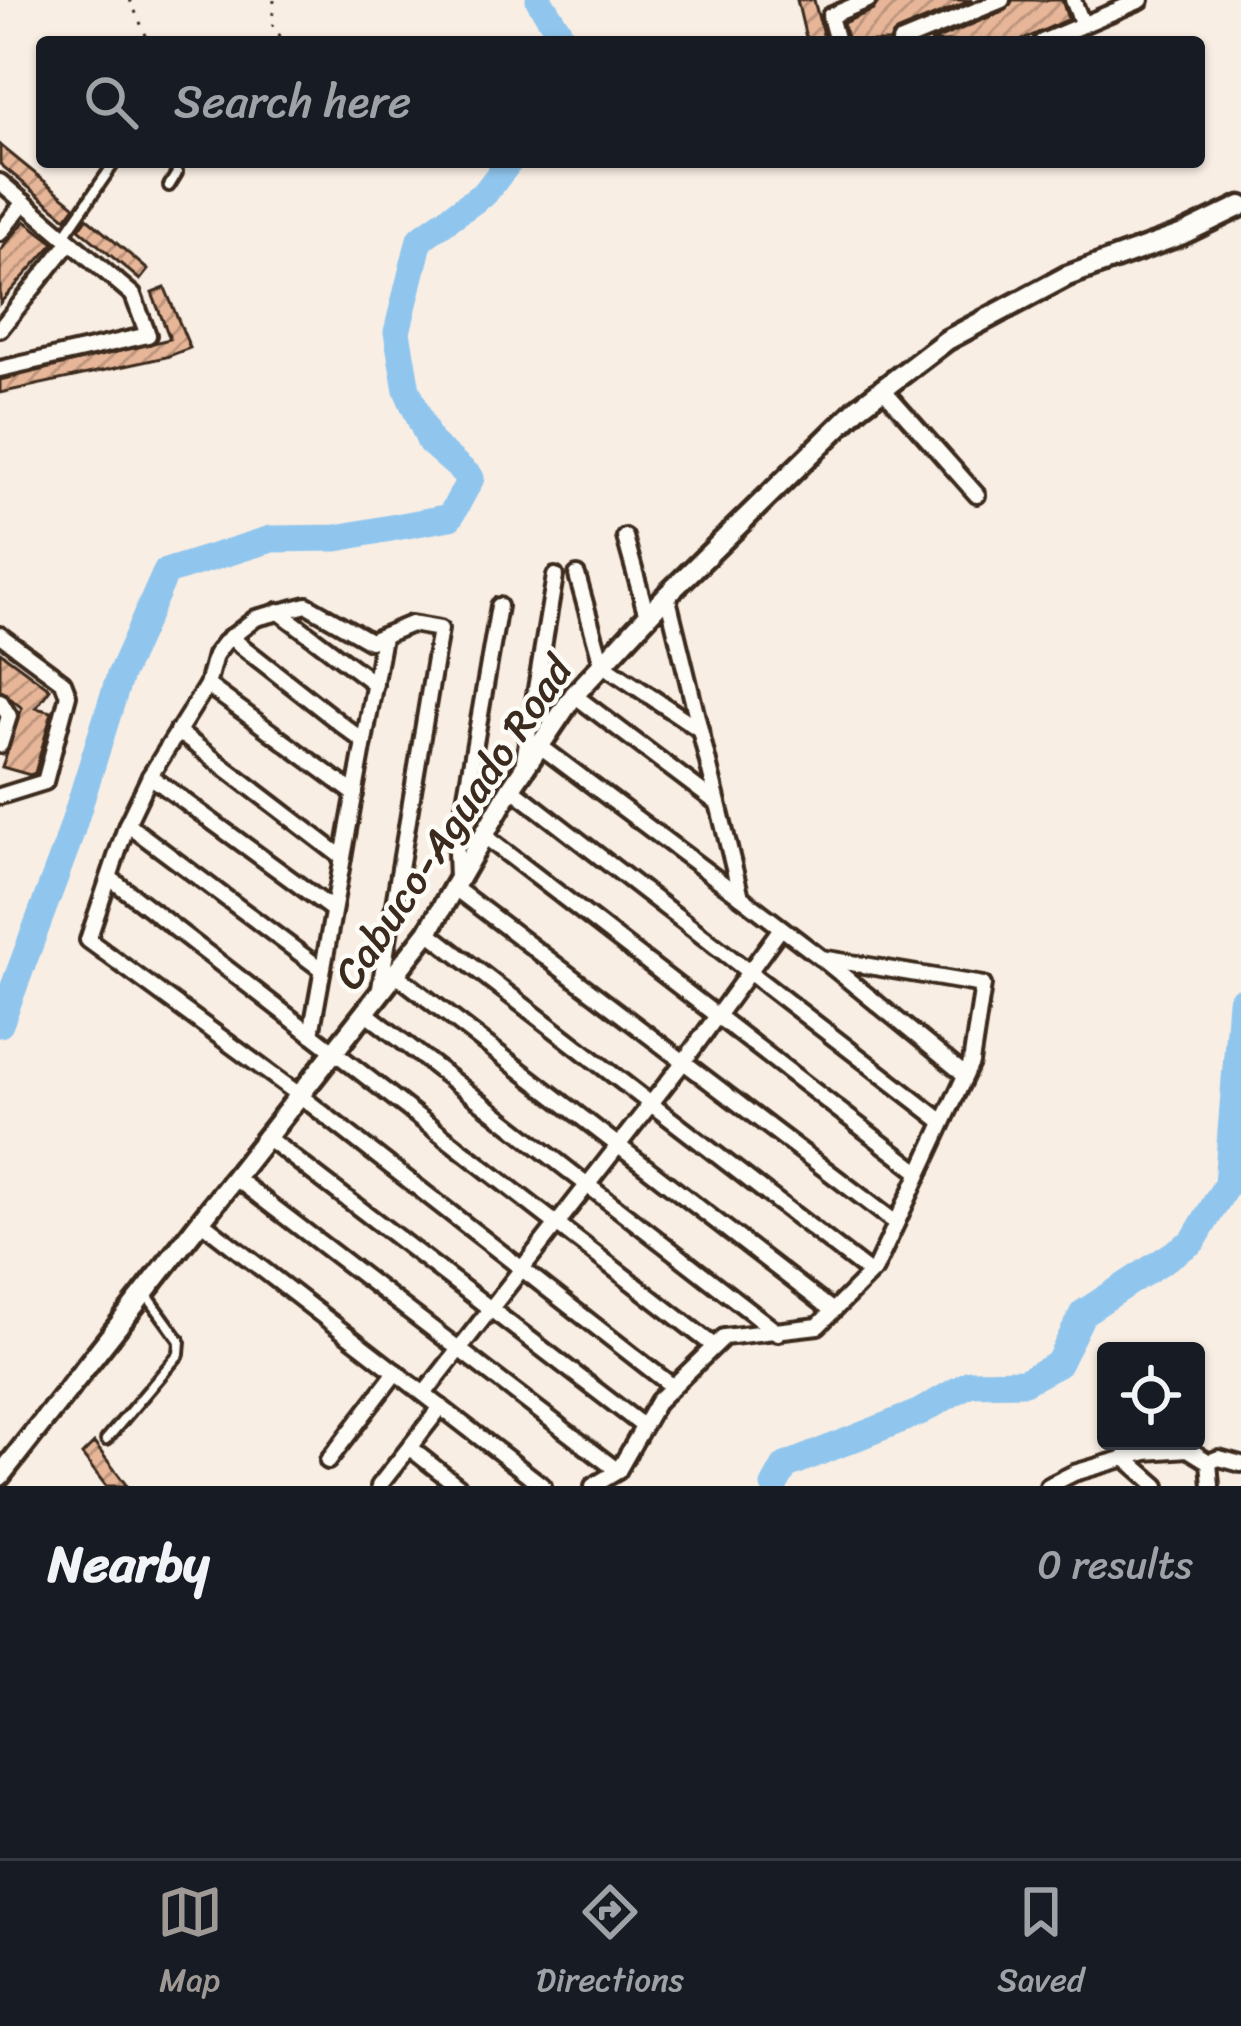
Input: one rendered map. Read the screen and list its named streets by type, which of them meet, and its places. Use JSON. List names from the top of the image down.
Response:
{
  "streets": {
    "street": ["Cabuco-Aguado Road"]
  },
  "page": {
    "search": "Search here",
    "heading": ["Nearby", "0 results"],
    "nav": ["Map", "Directions", "Saved"]
  }
}
